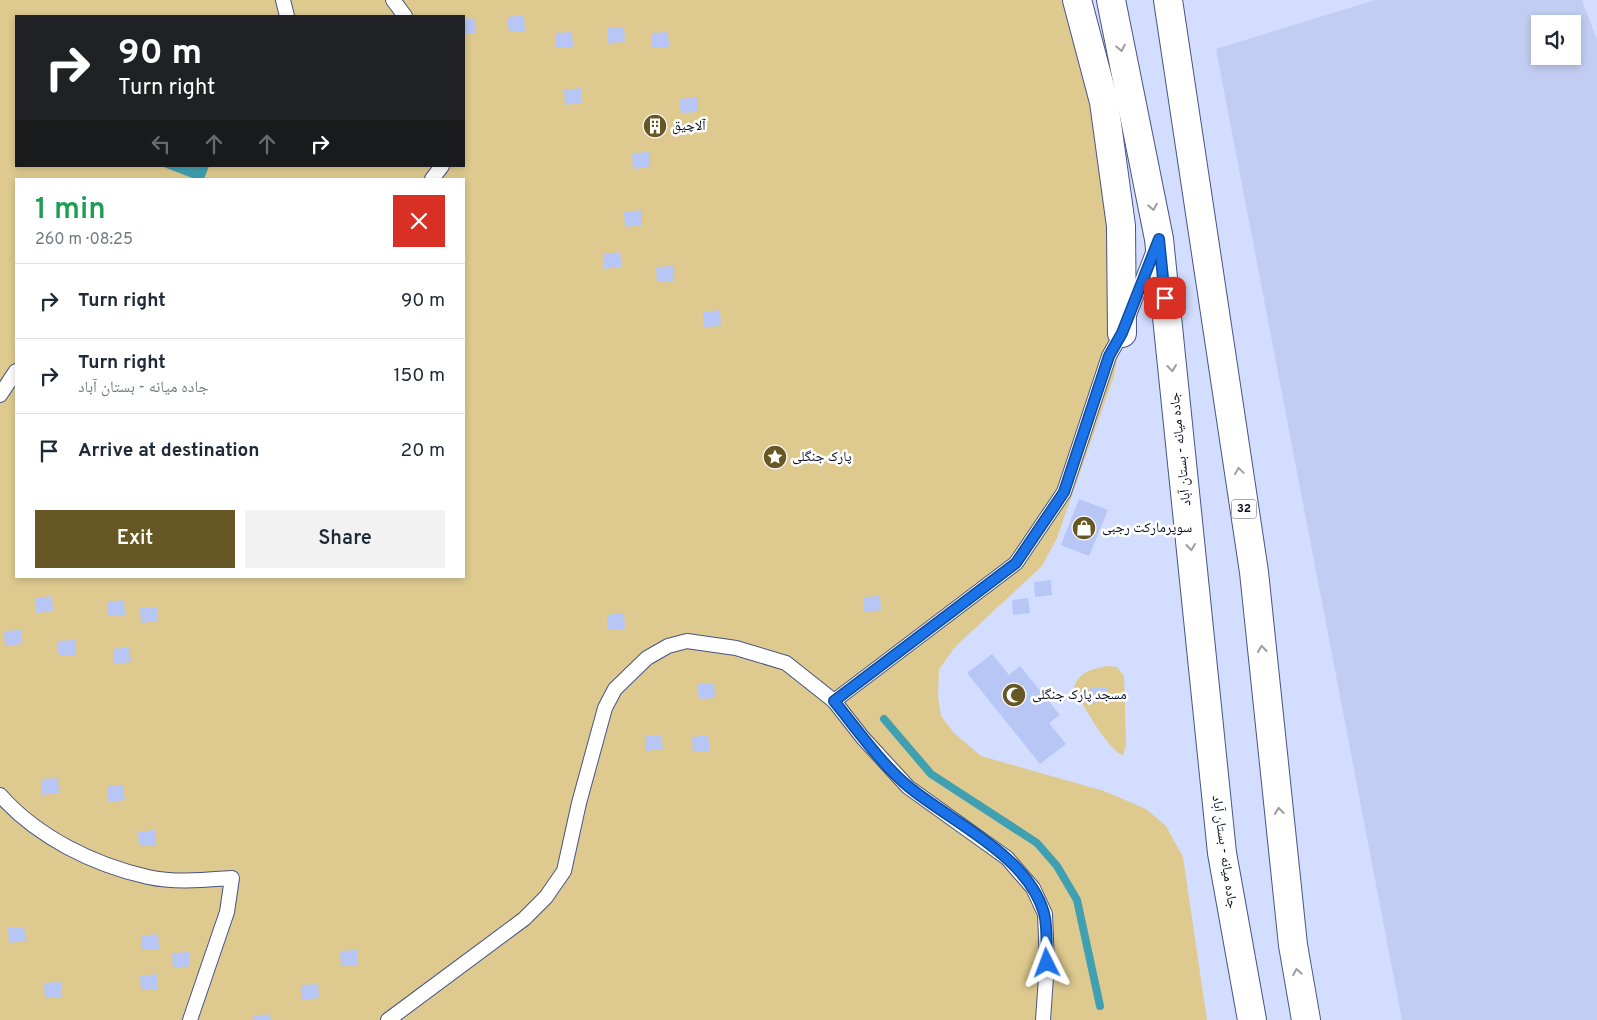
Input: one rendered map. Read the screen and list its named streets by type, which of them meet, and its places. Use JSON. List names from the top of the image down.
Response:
{
  "streets": {
    "main road": ["جاده میانه - بستان آباد", "32"]
  },
  "places": {
    "building": ["آلاچیق"],
    "place": ["پارک جنگلی"],
    "shop": ["سوپرمارکت رجبی"],
    "mosque": ["مسجد پارک جنگلی"]
  },
  "page": {
    "turn": ["90 m", "Turn right"],
    "heading": ["1 min", "260 m · 08:25"],
    "list": [
      {
        "name": "Turn right",
        "value": "90 m"
      },
      {
        "name": "Turn right",
        "note": "جاده میانه - بستان آباد",
        "value": "150 m"
      },
      {
        "name": "Arrive at destination",
        "value": "20 m"
      }
    ],
    "buttons": ["Exit", "Share"]
  }
}
